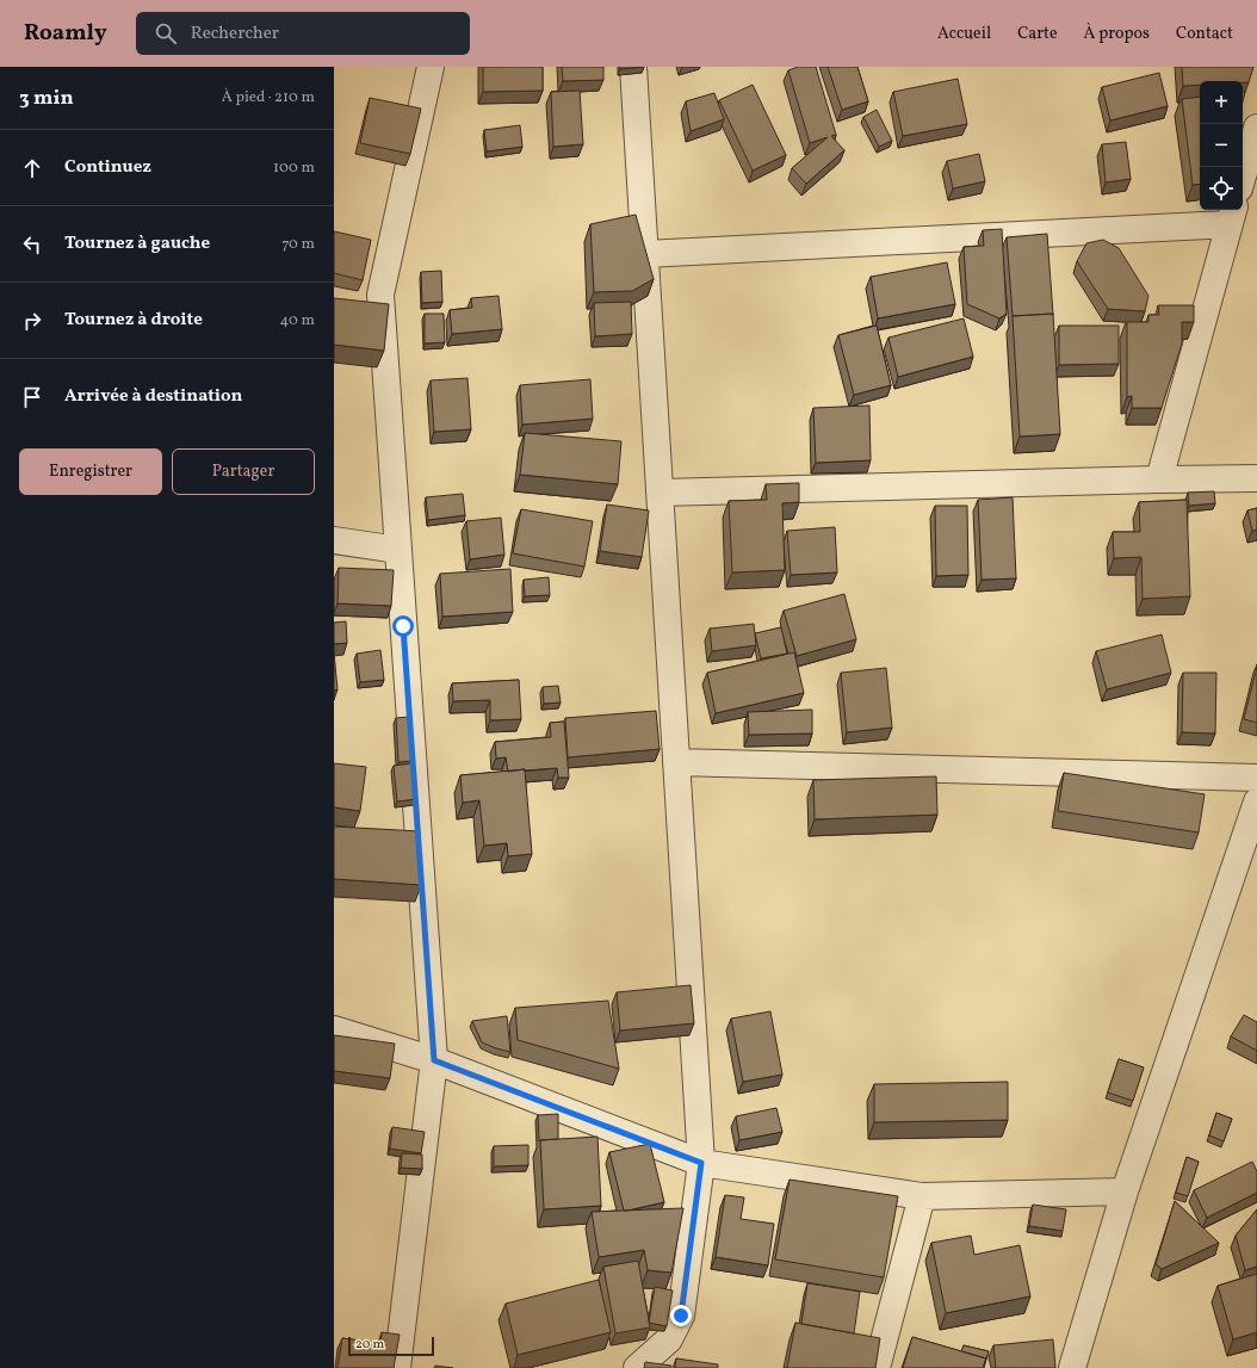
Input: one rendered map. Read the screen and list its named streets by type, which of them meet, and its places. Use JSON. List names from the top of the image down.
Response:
{
  "scale_bar": "20 m",
  "page": {
    "header": "Roamly",
    "search": "Rechercher",
    "nav": [
      "Accueil",
      "Carte",
      "À propos",
      "Contact"
    ],
    "heading": ["3 min", "À pied · 210 m"],
    "map_buttons": ["+", "−"],
    "list": [
      ["Continuez", "100 m"],
      ["Tournez à gauche", "70 m"],
      ["Tournez à droite", "40 m"],
      "Arrivée à destination"
    ],
    "buttons": ["Enregistrer", "Partager"],
    "scale": "20 m"
  }
}
